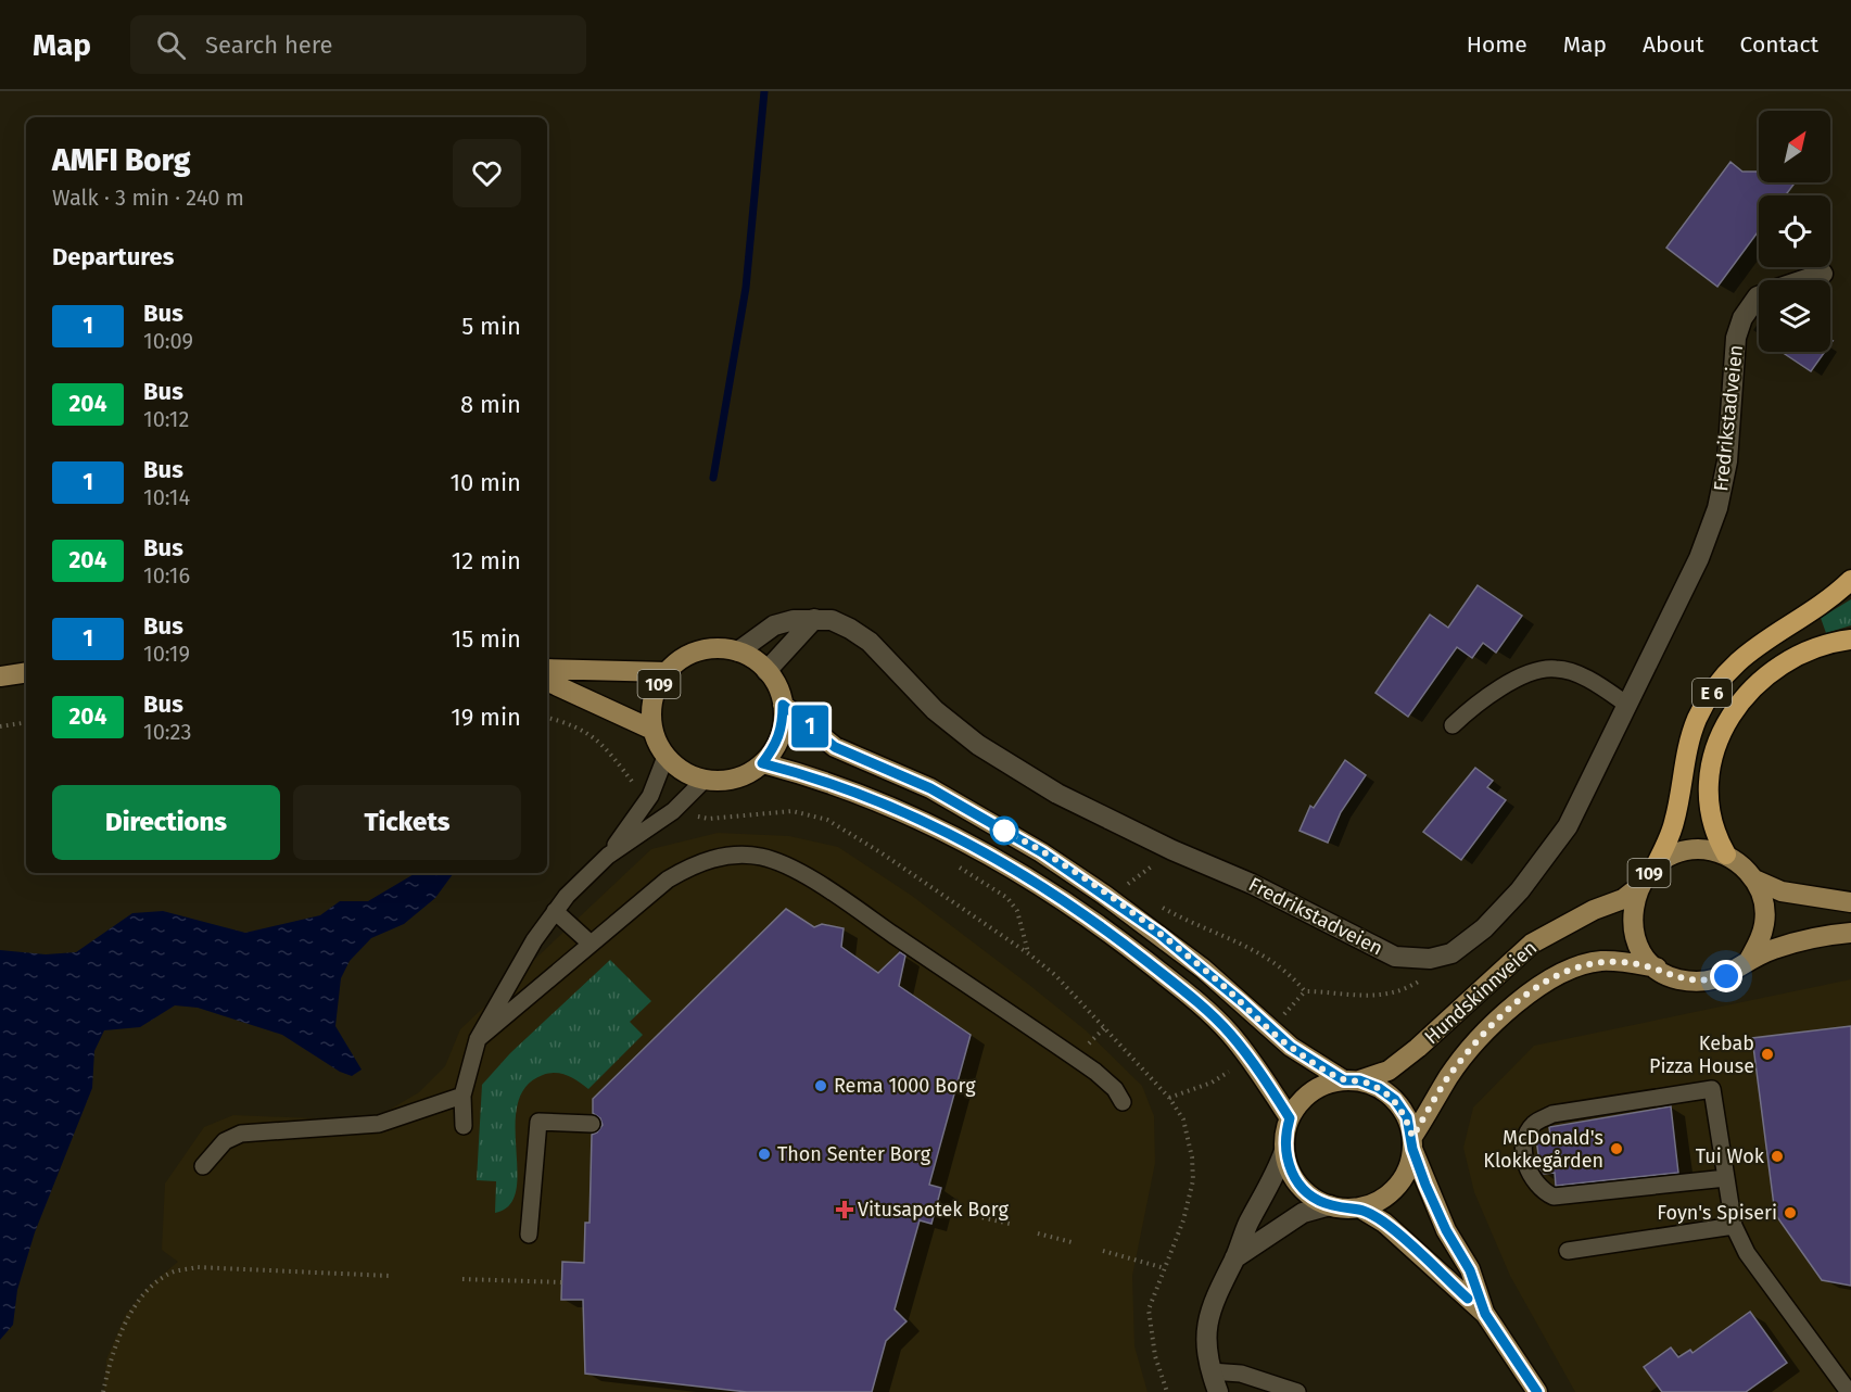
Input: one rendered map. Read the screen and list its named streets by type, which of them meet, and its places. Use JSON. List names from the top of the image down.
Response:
{
  "streets": {
    "highway": ["E 6"],
    "main road": ["109", "Hundskinnveien"],
    "street": ["Fredrikstadveien"]
  },
  "crossings": [
    ["Fredrikstadveien", "109"],
    ["109", "E 6"],
    ["109", "Hundskinnveien"],
    ["E 6", "Hundskinnveien"]
  ],
  "places": {
    "other": [
      "Kebab Pizza House",
      "Rema 1000 Borg",
      "McDonald's Klokkegården",
      "Thon Senter Borg",
      "Tui Wok",
      "Foyn's Spiseri"
    ],
    "health": ["Vitusapotek Borg"]
  },
  "lines": ["bus line 1"],
  "north": "top right",
  "page": {
    "header": "Map",
    "search": "Search here",
    "nav": [
      "Home",
      "Map",
      "About",
      "Contact"
    ],
    "on_map": "1",
    "heading": [
      ["AMFI Borg", "Walk · 3 min · 240 m"],
      "Departures"
    ],
    "list": [
      {
        "mark": "1",
        "name": "Bus",
        "note": "10:09",
        "value": "5 min"
      },
      {
        "mark": "204",
        "name": "Bus",
        "note": "10:12",
        "value": "8 min"
      },
      {
        "mark": "1",
        "name": "Bus",
        "note": "10:14",
        "value": "10 min"
      },
      {
        "mark": "204",
        "name": "Bus",
        "note": "10:16",
        "value": "12 min"
      },
      {
        "mark": "1",
        "name": "Bus",
        "note": "10:19",
        "value": "15 min"
      },
      {
        "mark": "204",
        "name": "Bus",
        "note": "10:23",
        "value": "19 min"
      }
    ],
    "buttons": ["Directions", "Tickets"]
  }
}
